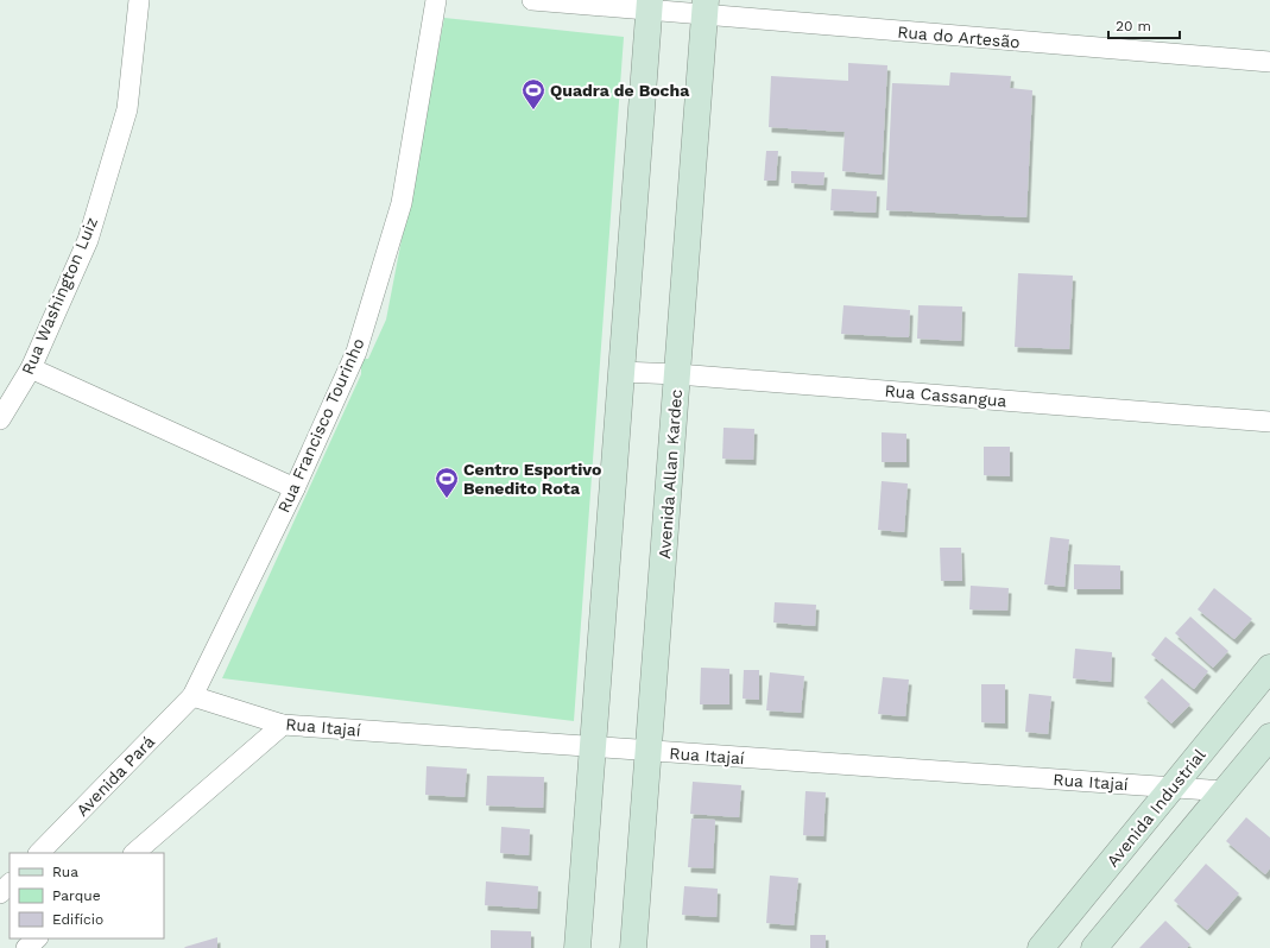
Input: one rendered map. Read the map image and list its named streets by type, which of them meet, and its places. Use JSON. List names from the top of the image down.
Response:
{
  "streets": {
    "street": [
      "Rua do Artesão",
      "Rua Washington Luiz",
      "Rua Cassangua",
      "Rua Francisco Tourinho",
      "Avenida Allan Kardec",
      "Rua Itajaí",
      "Avenida Pará",
      "Avenida Industrial"
    ]
  },
  "crossings": [
    ["Rua do Artesão", "Avenida Allan Kardec"],
    ["Rua Cassangua", "Avenida Allan Kardec"],
    ["Rua Francisco Tourinho", "Rua Itajaí"],
    ["Rua Francisco Tourinho", "Avenida Pará"],
    ["Avenida Allan Kardec", "Rua Itajaí"],
    ["Rua Itajaí", "Avenida Pará"],
    ["Rua Itajaí", "Avenida Industrial"]
  ],
  "places": {
    "sports": ["Quadra de Bocha", "Centro Esportivo Benedito Rota"]
  },
  "legend": ["Rua", "Parque", "Edifício"],
  "scale_bar": "20 m"
}
